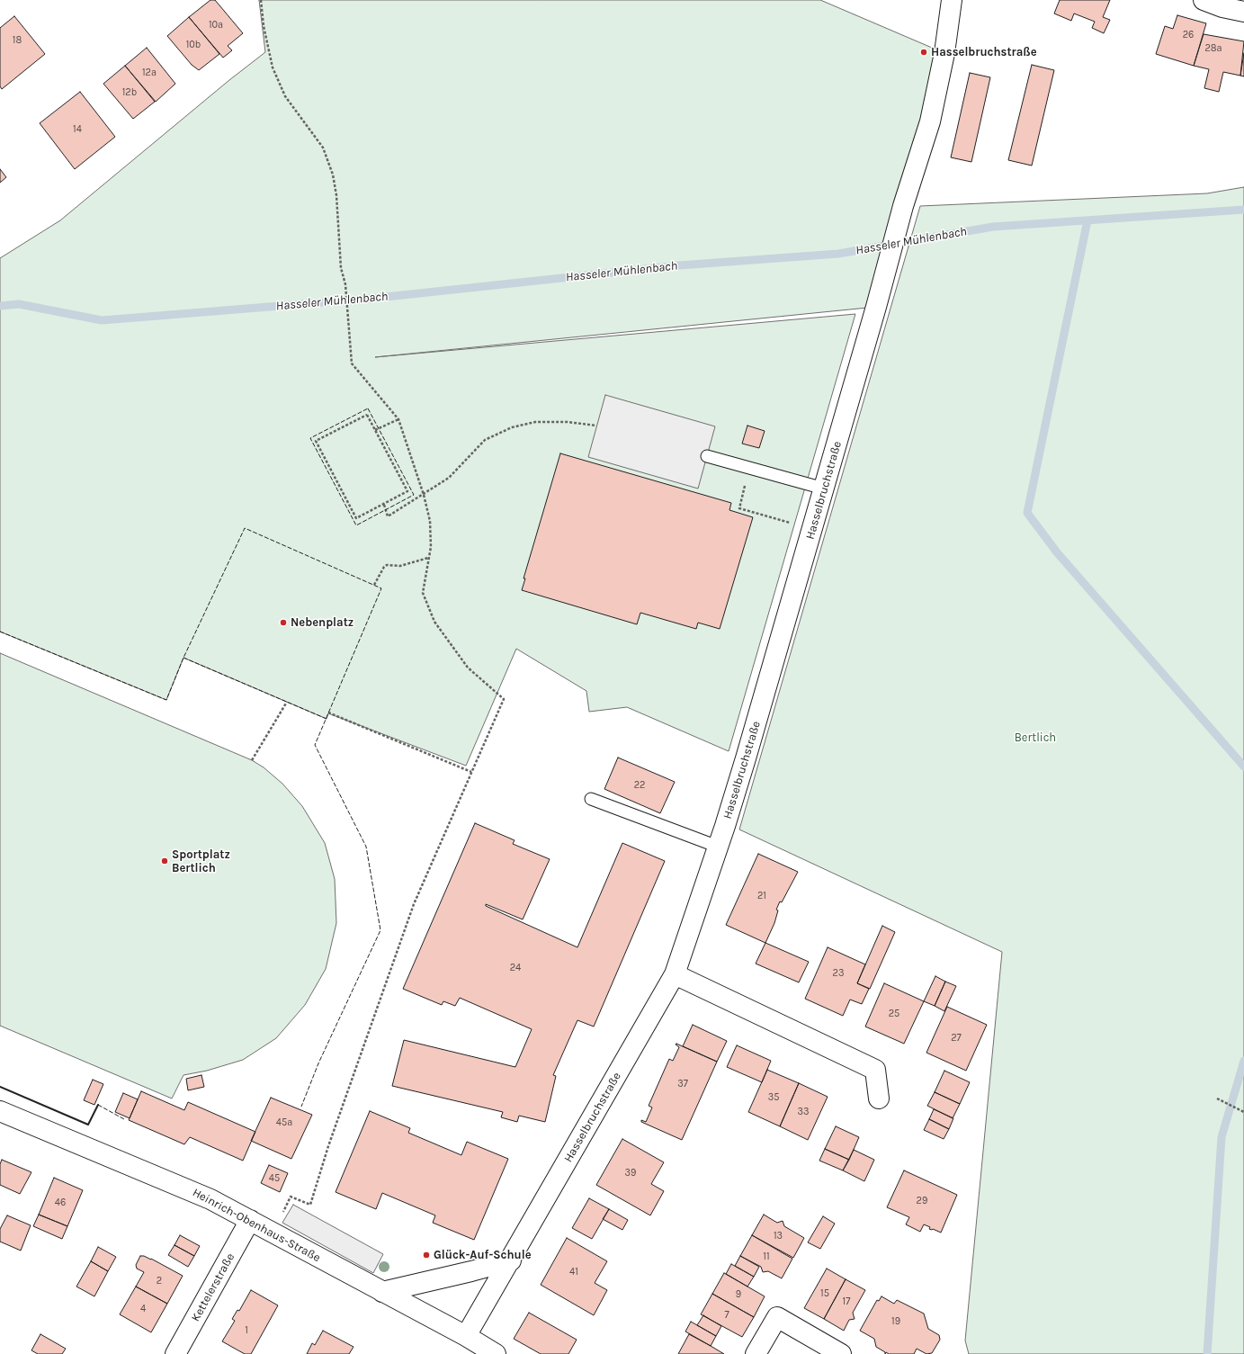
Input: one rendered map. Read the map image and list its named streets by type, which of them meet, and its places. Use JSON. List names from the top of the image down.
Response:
{
  "streets": {
    "street": ["Hasselbruchstraße", "Heinrich-Obenhaus-Straße", "Kettelerstraße"]
  },
  "crossings": [
    ["Hasselbruchstraße", "Heinrich-Obenhaus-Straße"],
    ["Heinrich-Obenhaus-Straße", "Kettelerstraße"]
  ],
  "water": ["Hasseler Mühlenbach"],
  "parks": ["Bertlich"],
  "places": [
    "Hasselbruchstraße",
    "Nebenplatz",
    "Sportplatz Bertlich",
    "Glück-Auf-Schule"
  ],
  "house_numbers": [
    "10a",
    "26",
    "18",
    "10b",
    "28a",
    "12a",
    "12b",
    "14",
    "22",
    "21",
    "24",
    "23",
    "25",
    "27",
    "37",
    "35",
    "33",
    "45a",
    "39",
    "45",
    "29",
    "46",
    "13",
    "11",
    "41",
    "2",
    "15",
    "9",
    "17",
    "4",
    "7",
    "19",
    "1"
  ]
}
